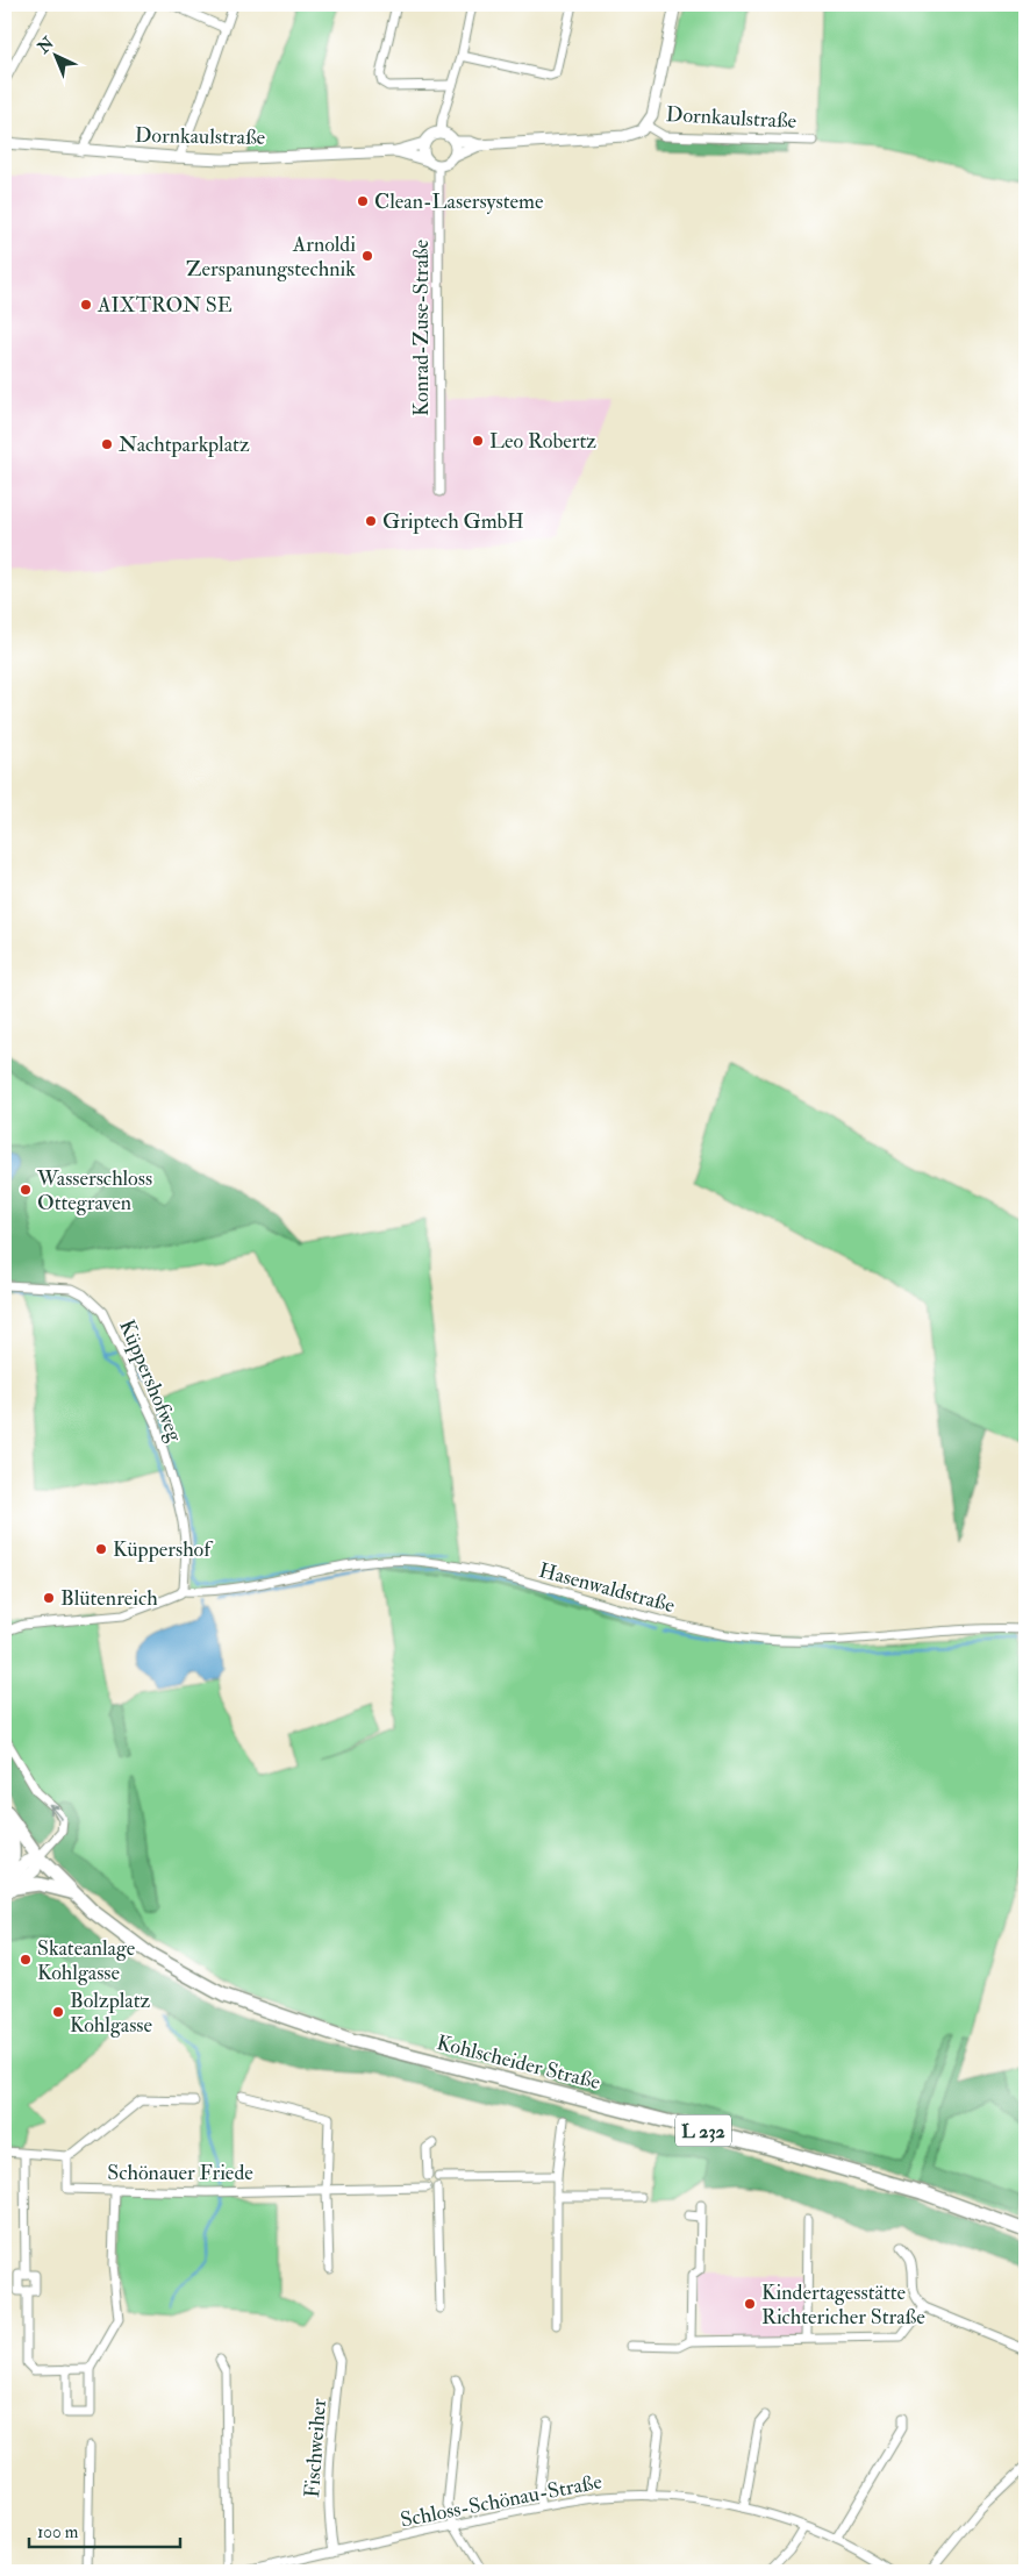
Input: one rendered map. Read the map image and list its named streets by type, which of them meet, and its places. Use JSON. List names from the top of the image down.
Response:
{
  "streets": {
    "main road": ["Kohlscheider Straße", "L 232"],
    "street": [
      "Dornkaulstraße",
      "Konrad-Zuse-Straße",
      "Küppershofweg",
      "Hasenwaldstraße",
      "Schönauer Friede",
      "Fischweiher",
      "Schloss-Schönau-Straße"
    ]
  },
  "crossings": [
    ["Dornkaulstraße", "Konrad-Zuse-Straße"],
    ["Küppershofweg", "Hasenwaldstraße"],
    ["Kohlscheider Straße", "L 232"],
    ["Fischweiher", "Schloss-Schönau-Straße"]
  ],
  "places": [
    "Clean-Lasersysteme",
    "Arnoldi Zerspanungstechnik",
    "AIXTRON SE",
    "Leo Robertz",
    "Nachtparkplatz",
    "Griptech GmbH",
    "Wasserschloss Ottegraven",
    "Küppershof",
    "Blütenreich",
    "Skateanlage Kohlgasse",
    "Bolzplatz Kohlgasse",
    "Kindertagesstätte Richtericher Straße"
  ],
  "scale_bar": "100 m",
  "north": "top left"
}
